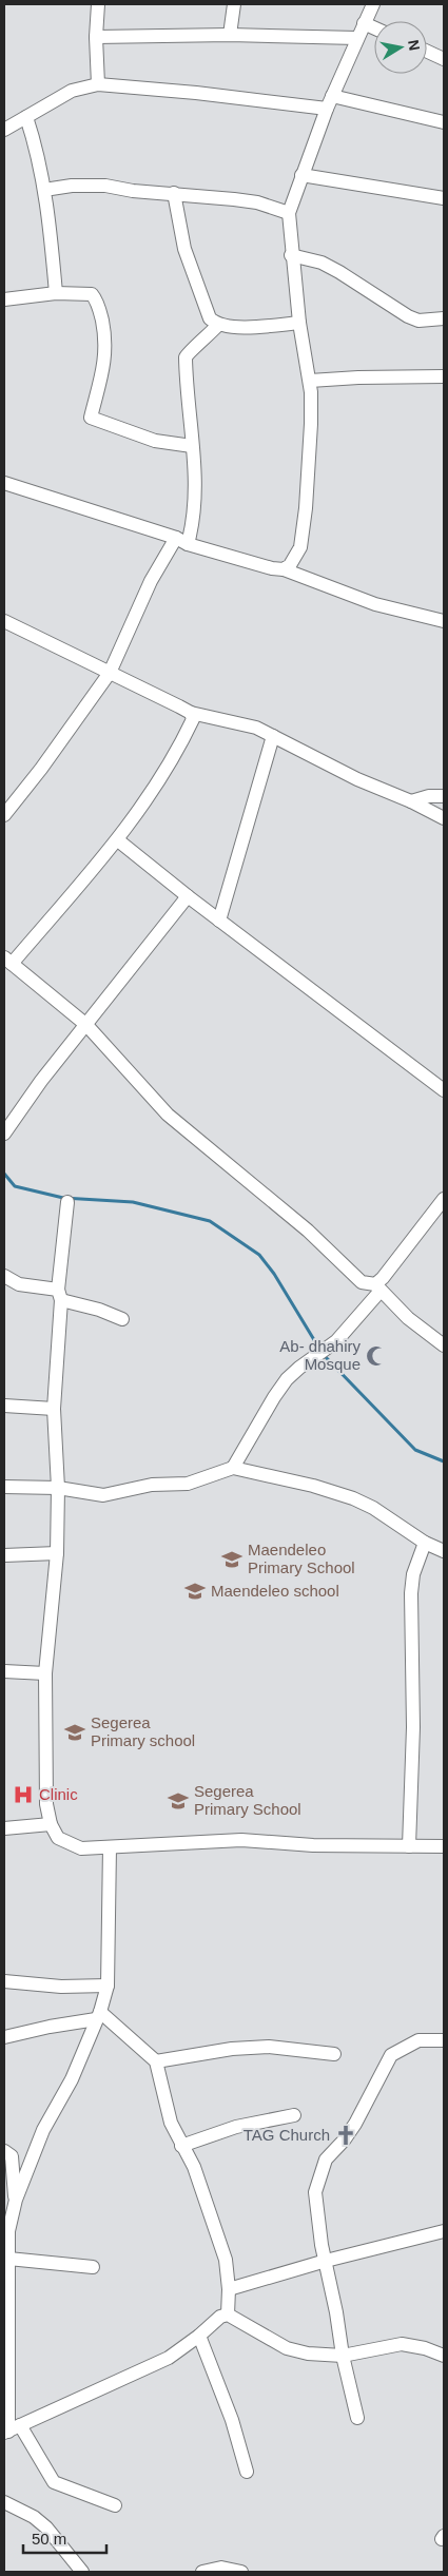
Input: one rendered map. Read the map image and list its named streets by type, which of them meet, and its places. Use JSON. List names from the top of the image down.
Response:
{
  "places": {
    "mosque": ["Ab- dhahiry Mosque"],
    "school or university": [
      "Maendeleo Primary School",
      "Maendeleo school",
      "Segerea Primary school",
      "Segerea Primary School"
    ],
    "hospital": ["Clinic"],
    "church": ["TAG Church"]
  },
  "scale_bar": "50 m",
  "north": "right"
}
